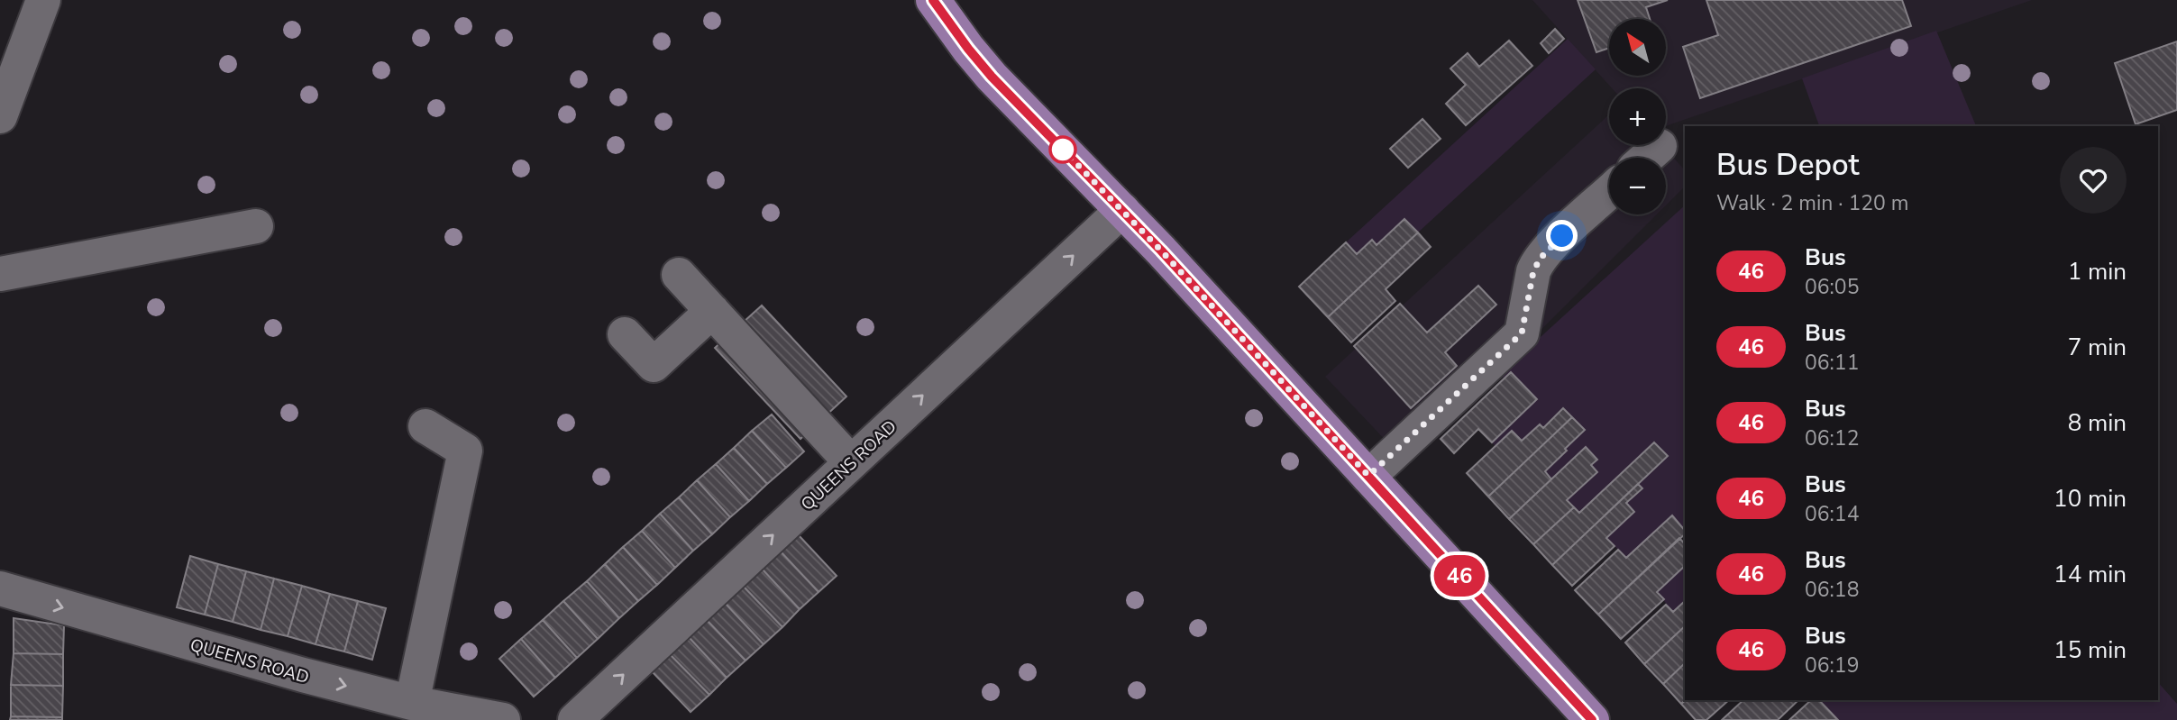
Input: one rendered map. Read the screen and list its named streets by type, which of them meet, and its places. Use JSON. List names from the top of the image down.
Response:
{
  "streets": {
    "street": ["QUEENS ROAD"]
  },
  "one_way": ["QUEENS ROAD"],
  "lines": ["bus line 46"],
  "north": "top left",
  "page": {
    "on_map": "46",
    "map_buttons": ["+", "−"],
    "heading": ["Bus Depot", "Walk · 2 min · 120 m"],
    "list": [
      {
        "mark": "46",
        "name": "Bus",
        "note": "06:05",
        "value": "1 min"
      },
      {
        "mark": "46",
        "name": "Bus",
        "note": "06:11",
        "value": "7 min"
      },
      {
        "mark": "46",
        "name": "Bus",
        "note": "06:12",
        "value": "8 min"
      },
      {
        "mark": "46",
        "name": "Bus",
        "note": "06:14",
        "value": "10 min"
      },
      {
        "mark": "46",
        "name": "Bus",
        "note": "06:18",
        "value": "14 min"
      },
      {
        "mark": "46",
        "name": "Bus",
        "note": "06:19",
        "value": "15 min"
      }
    ]
  }
}
